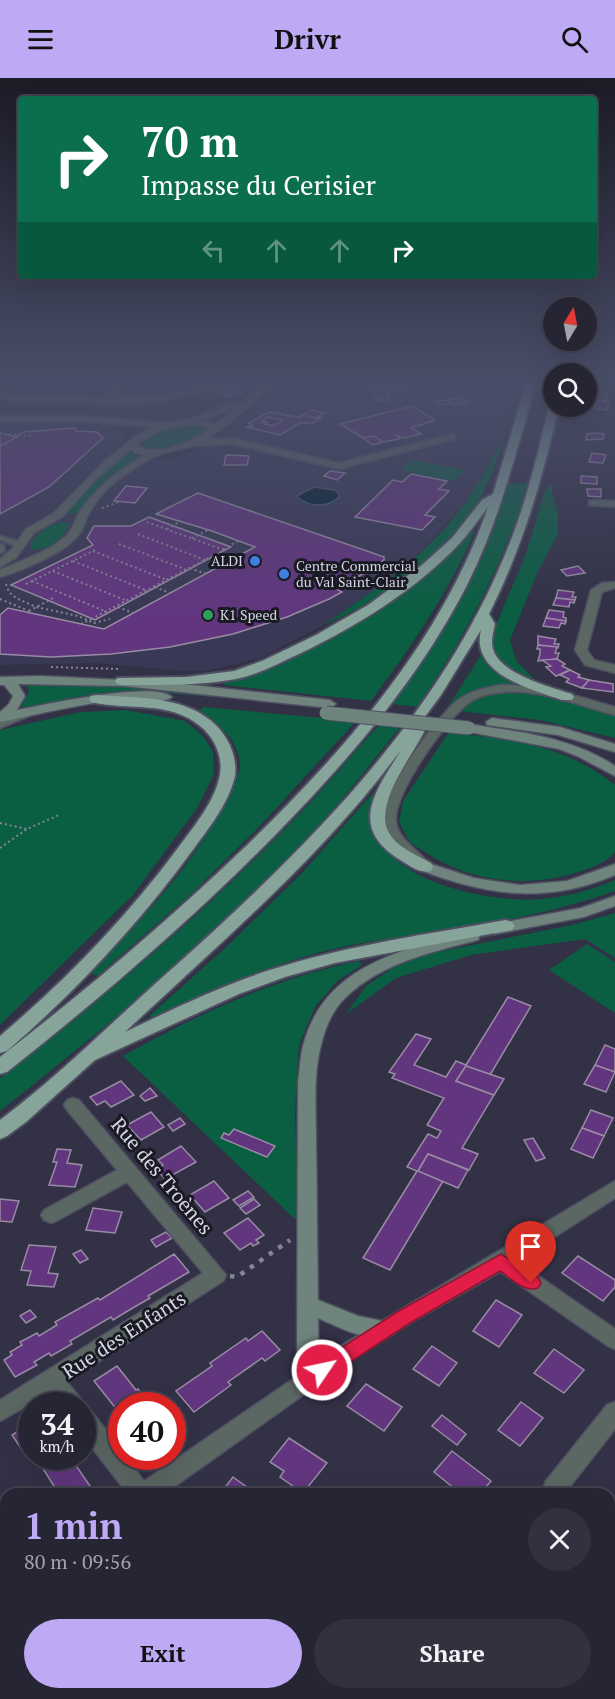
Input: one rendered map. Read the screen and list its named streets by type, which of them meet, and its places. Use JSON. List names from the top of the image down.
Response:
{
  "streets": {
    "street": ["Rue des Troènes", "Rue des Enfants"]
  },
  "crossings": [
    ["Rue des Troènes", "Rue des Enfants"]
  ],
  "places": ["ALDI", "Centre Commercial du Val Saint-Clair", "K1 Speed"],
  "north": "top",
  "page": {
    "header": "Drivr",
    "turn": ["70 m", "Impasse du Cerisier"],
    "speed": "34 km/h",
    "limit": "40",
    "heading": ["1 min", "80 m · 09:56"],
    "buttons": ["Exit", "Share"]
  }
}
